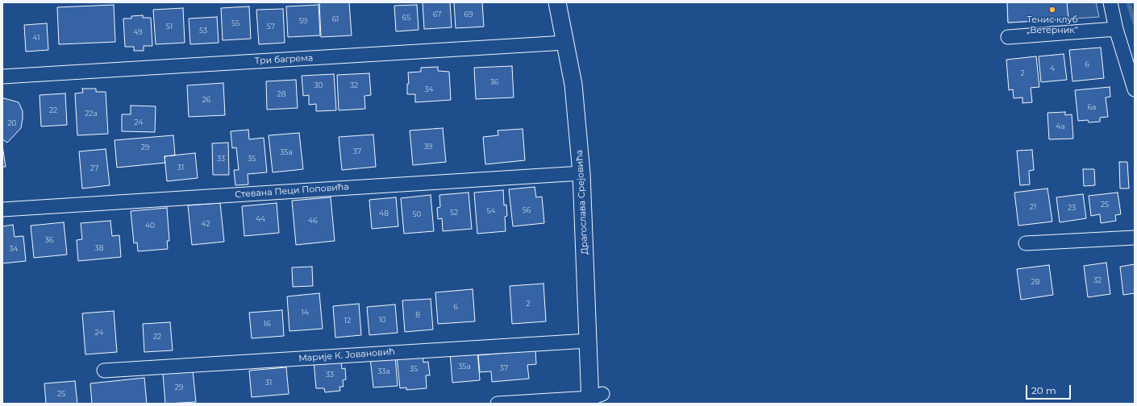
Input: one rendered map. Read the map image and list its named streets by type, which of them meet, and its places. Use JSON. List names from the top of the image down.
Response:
{
  "streets": {
    "street": [
      "Три багрема",
      "Стевана Пеци Поповића",
      "Драгослава Срејовића",
      "Марије К. Јовановић"
    ]
  },
  "crossings": [
    ["Три багрема", "Драгослава Срејовића"],
    ["Стевана Пеци Поповића", "Драгослава Срејовића"],
    ["Драгослава Срејовића", "Марије К. Јовановић"]
  ],
  "places": ["Тенис клуб „Ветерник”"],
  "house_numbers": [
    "67",
    "69",
    "65",
    "61",
    "59",
    "55",
    "51",
    "57",
    "53",
    "49",
    "41",
    "6",
    "4",
    "2",
    "36",
    "30",
    "32",
    "34",
    "28",
    "26",
    "6a",
    "22",
    "22a",
    "24",
    "20",
    "4a",
    "39",
    "29",
    "37",
    "35a",
    "33",
    "35",
    "31",
    "27",
    "25",
    "21",
    "23",
    "56",
    "54",
    "52",
    "48",
    "50",
    "44",
    "46",
    "42",
    "40",
    "36",
    "38",
    "34",
    "32",
    "28",
    "2",
    "6",
    "14",
    "8",
    "10",
    "12",
    "16",
    "24",
    "22",
    "35a",
    "37",
    "35",
    "33a",
    "33",
    "31",
    "29",
    "25"
  ],
  "scale_bar": "20 m"
}
